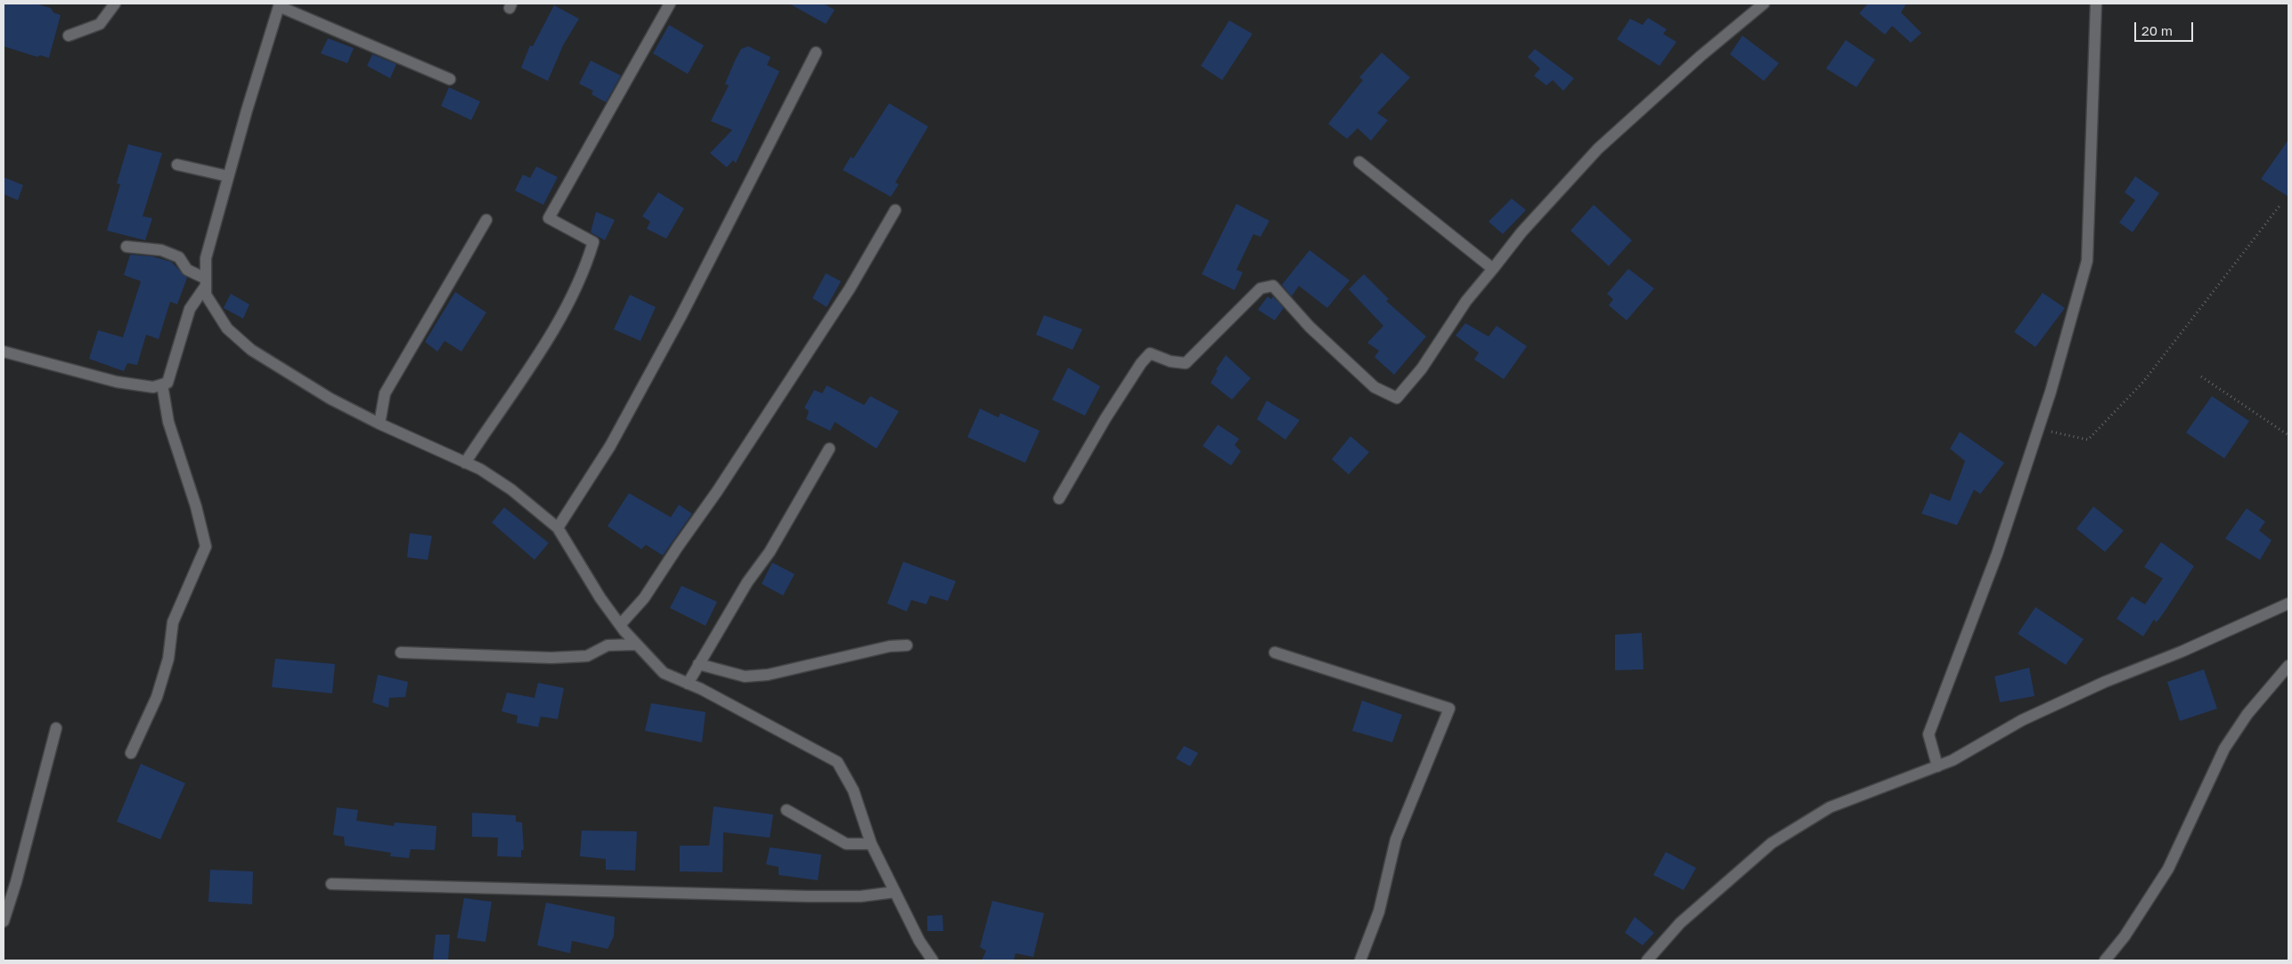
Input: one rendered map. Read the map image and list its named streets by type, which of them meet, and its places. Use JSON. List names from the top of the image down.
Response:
{
  "scale_bar": "20 m"
}
